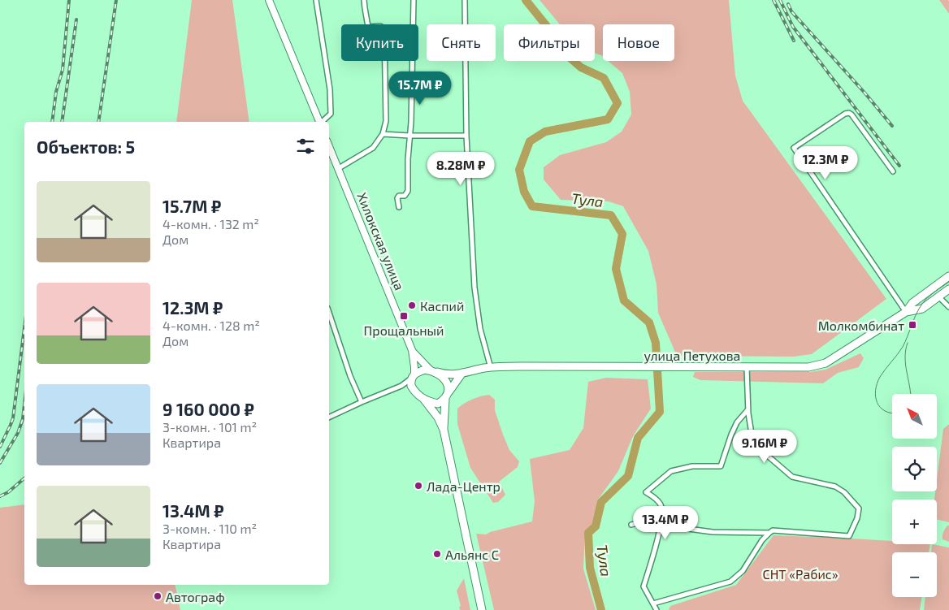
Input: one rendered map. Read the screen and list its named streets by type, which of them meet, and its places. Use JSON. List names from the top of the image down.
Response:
{
  "streets": {
    "highway": ["улица Петухова"],
    "main road": ["Хилокская улица"]
  },
  "water": ["Тула"],
  "parks": ["СНТ «Рабис»"],
  "places": {
    "other": [
      "Каспий",
      "Лада-Центр",
      "Альянс С",
      "Автограф"
    ],
    "transit": ["Прощальный", "Молкомбинат"]
  },
  "north": "top left",
  "page": {
    "chip": [
      "Купить",
      "Снять",
      "Фильтры",
      "Новое"
    ],
    "price": [
      "15.7M ₽",
      "12.3M ₽",
      "8.28M ₽",
      "9.16M ₽",
      "13.4M ₽"
    ],
    "heading": "Объектов: 5",
    "list": [
      {
        "name": "15.7M ₽",
        "note": "4-комн. · 132 m² · Дом"
      },
      {
        "name": "12.3M ₽",
        "note": "4-комн. · 128 m² · Дом"
      },
      {
        "name": "9 160 000 ₽",
        "note": "3-комн. · 101 m² · Квартира"
      },
      {
        "name": "13.4M ₽",
        "note": "3-комн. · 110 m² · Квартира"
      }
    ],
    "map_buttons": ["+", "−"]
  }
}
